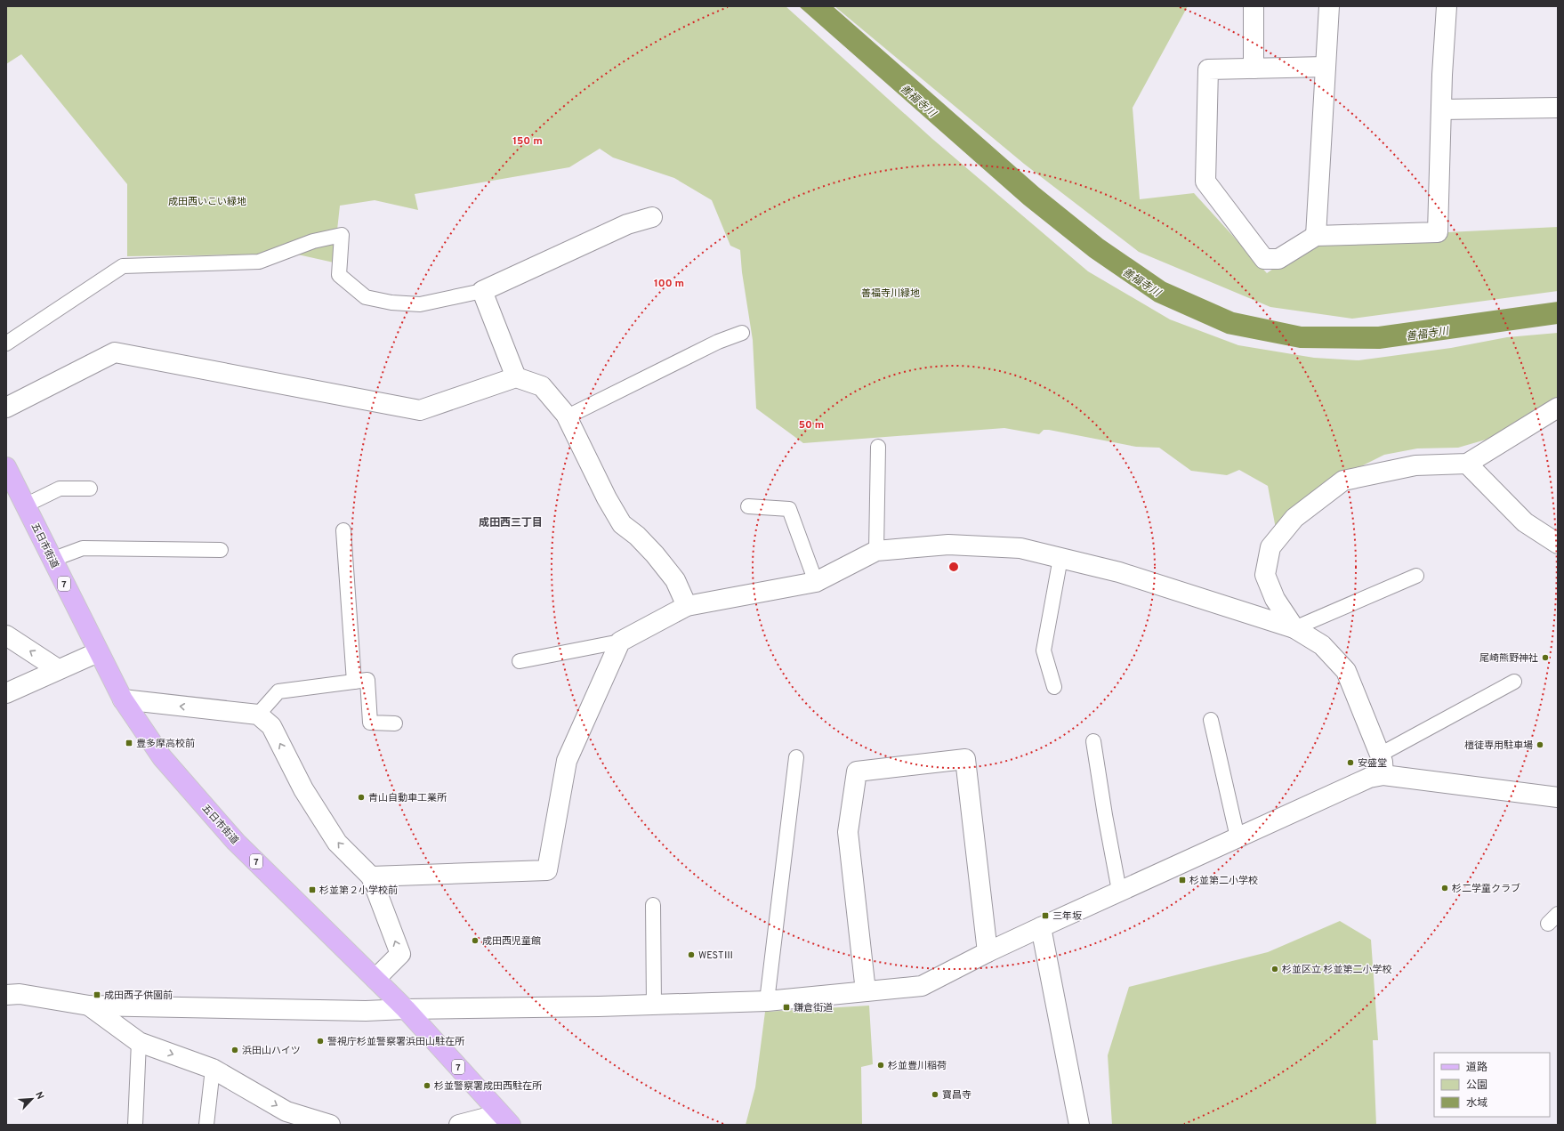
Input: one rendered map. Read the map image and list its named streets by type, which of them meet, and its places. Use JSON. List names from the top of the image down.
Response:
{
  "streets": {
    "main road": ["五日市街道", "7"]
  },
  "districts": ["成田西三丁目"],
  "water": ["善福寺川"],
  "parks": ["成田西いこい緑地", "善福寺川緑地"],
  "places": {
    "other": [
      "尾崎熊野神社",
      "檀徒専用駐車場",
      "安盛堂",
      "青山自動車工業所",
      "杉二学童クラブ",
      "成田西児童館",
      "WESTⅢ",
      "杉並区立 杉並第二小学校",
      "警視庁杉並警察署浜田山駐在所",
      "浜田山ハイツ",
      "杉並豊川稲荷",
      "杉並警察署成田西駐在所",
      "寶昌寺"
    ],
    "transit": [
      "豊多摩高校前",
      "杉並第二小学校",
      "杉並第２小学校前",
      "三年坂",
      "成田西子供園前",
      "鎌倉街道"
    ]
  },
  "legend": ["道路", "公園", "水域"],
  "north": "top right",
  "rings": ["150 m", "100 m", "50 m"]
}
